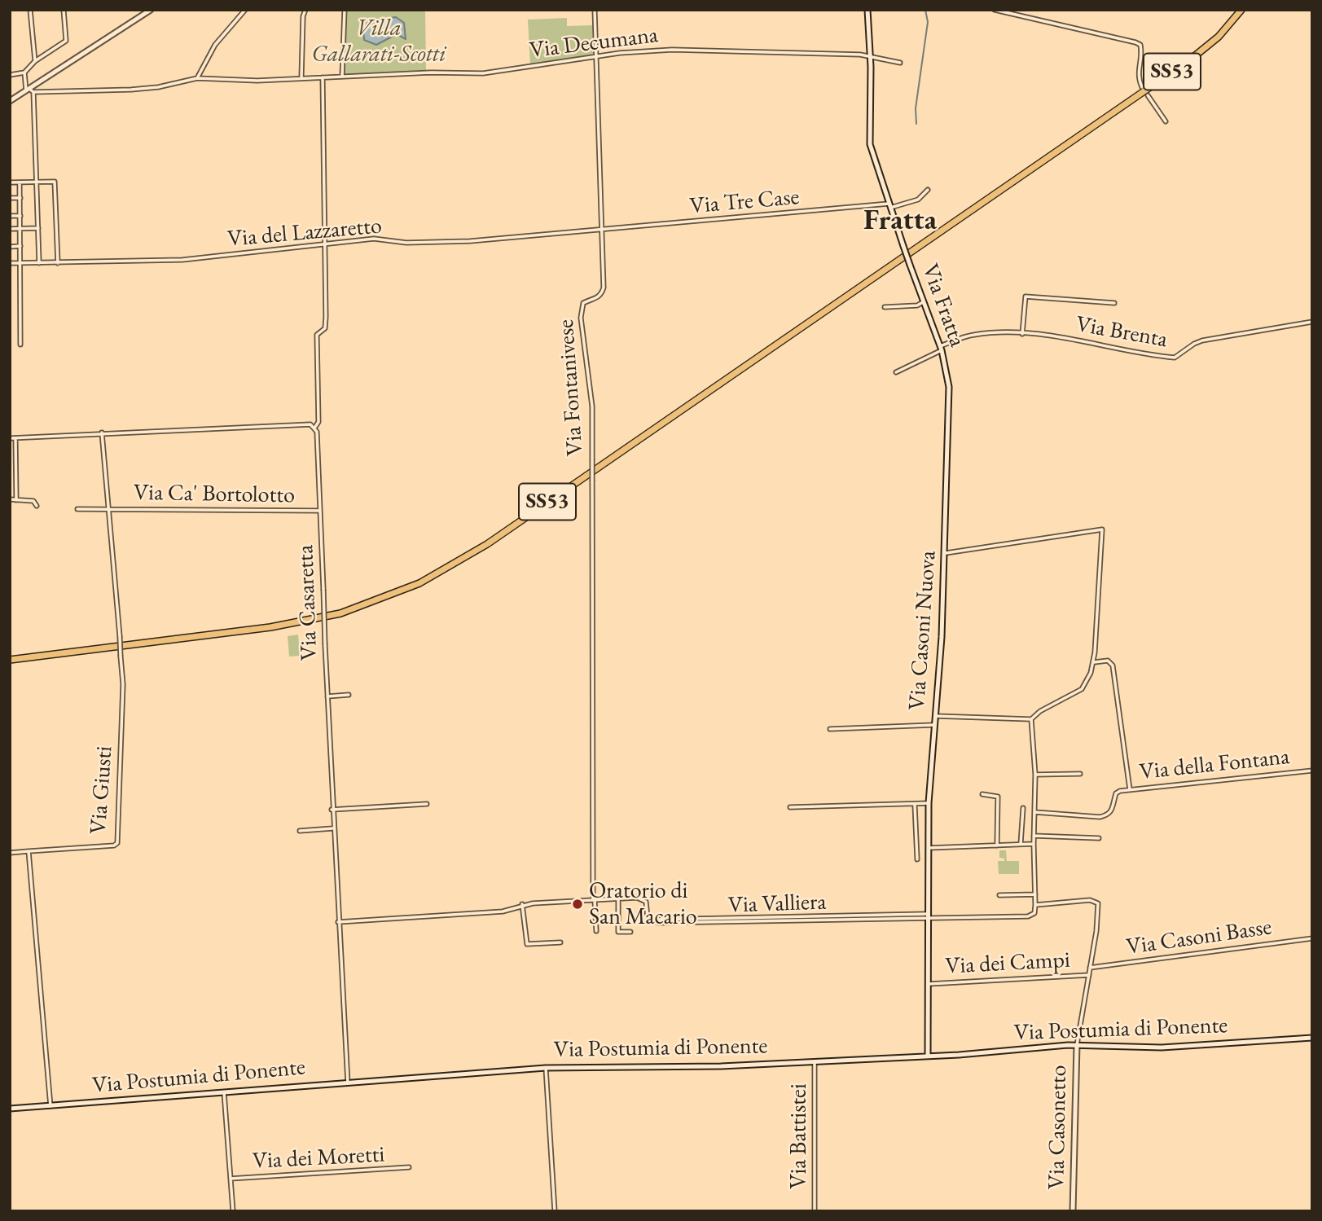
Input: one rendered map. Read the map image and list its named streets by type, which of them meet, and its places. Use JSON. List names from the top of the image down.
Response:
{
  "streets": {
    "highway": ["SS53"],
    "main road": [
      "Via Fratta",
      "Via Casoni Nuova",
      "Via Postumia di Ponente",
      "Via Casonetto"
    ],
    "street": [
      "Via Decumana",
      "Via Tre Case",
      "Via del Lazzaretto",
      "Via Brenta",
      "Via Fontanivese",
      "Via Ca' Bortolotto",
      "Via Casaretta",
      "Via della Fontana",
      "Via Giusti",
      "Via Valliera",
      "Via Casoni Basse",
      "Via dei Campi",
      "Via Battistei",
      "Via dei Moretti"
    ]
  },
  "crossings": [
    ["Via Decumana", "Via Fratta"],
    ["Via Decumana", "Via Fontanivese"],
    ["Via Decumana", "Via Casaretta"],
    ["Via Tre Case", "Via del Lazzaretto"],
    ["Via Tre Case", "Via Fratta"],
    ["Via Tre Case", "Via Fontanivese"],
    ["Via del Lazzaretto", "Via Fontanivese"],
    ["Via del Lazzaretto", "Via Casaretta"],
    ["Via Fratta", "Via Brenta"],
    ["Via Fratta", "Via Casoni Nuova"],
    ["Via Ca' Bortolotto", "Via Casaretta"],
    ["Via Ca' Bortolotto", "Via Giusti"],
    ["Via Casaretta", "Via Postumia di Ponente"],
    ["Via Casoni Nuova", "Via Valliera"],
    ["Via Casoni Nuova", "Via dei Campi"],
    ["Via Casoni Nuova", "Via Postumia di Ponente"],
    ["Via Postumia di Ponente", "Via Casonetto"],
    ["Via Postumia di Ponente", "Via Battistei"]
  ],
  "districts": ["Fratta"],
  "parks": ["Villa Gallarati-Scotti"],
  "places": ["Oratorio di San Macario"]
}
